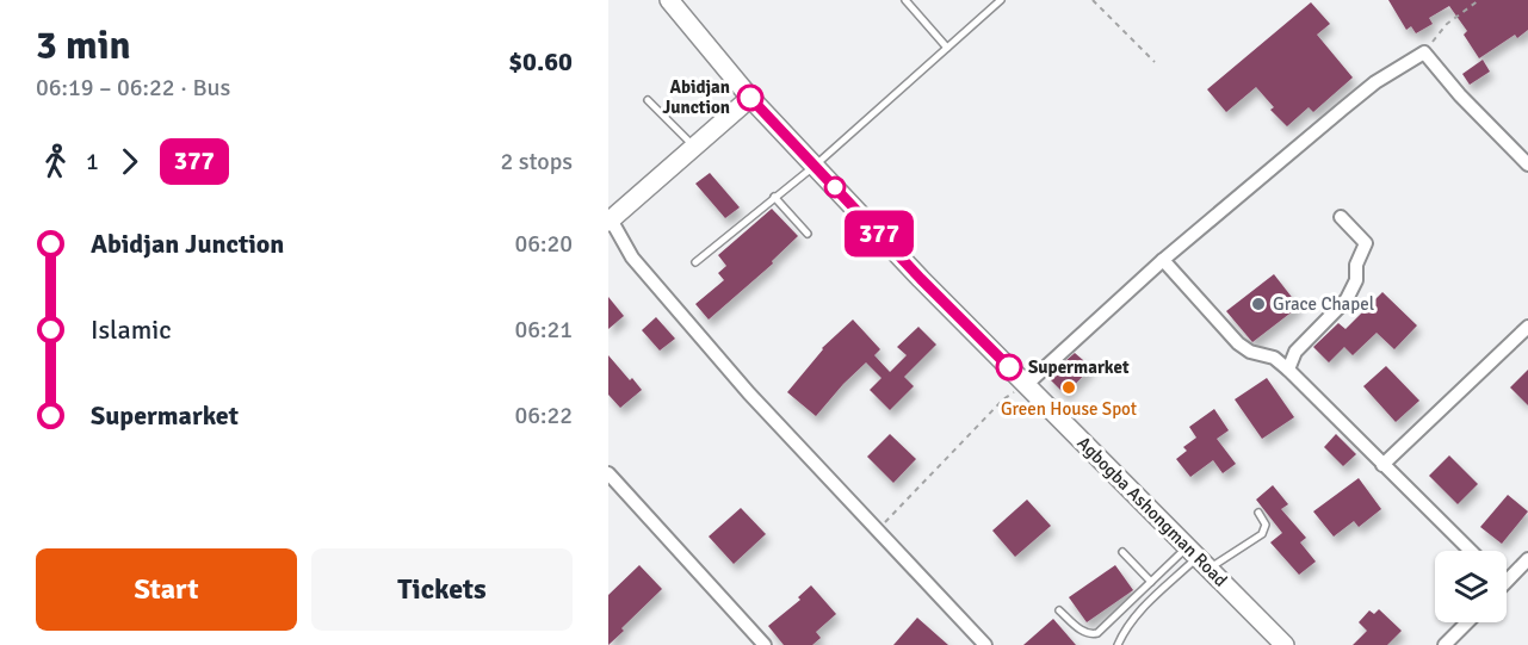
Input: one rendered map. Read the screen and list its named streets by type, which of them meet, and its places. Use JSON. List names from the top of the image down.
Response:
{
  "streets": {
    "street": ["Agbogba Ashongman Road"]
  },
  "places": [
    "Abidjan Junction",
    "Grace Chapel",
    "Supermarket",
    "Green House Spot"
  ],
  "lines": ["bus line 377"],
  "page": {
    "heading": ["3 min", "06:19 – 06:22 · Bus", "$0.60"],
    "on_map": "377",
    "legs": ["1", "377", "2 stops"],
    "list": [
      {
        "name": "Abidjan Junction",
        "value": "06:20"
      },
      {
        "name": "Islamic",
        "value": "06:21"
      },
      {
        "name": "Supermarket",
        "value": "06:22"
      }
    ],
    "buttons": ["Start", "Tickets"]
  }
}
